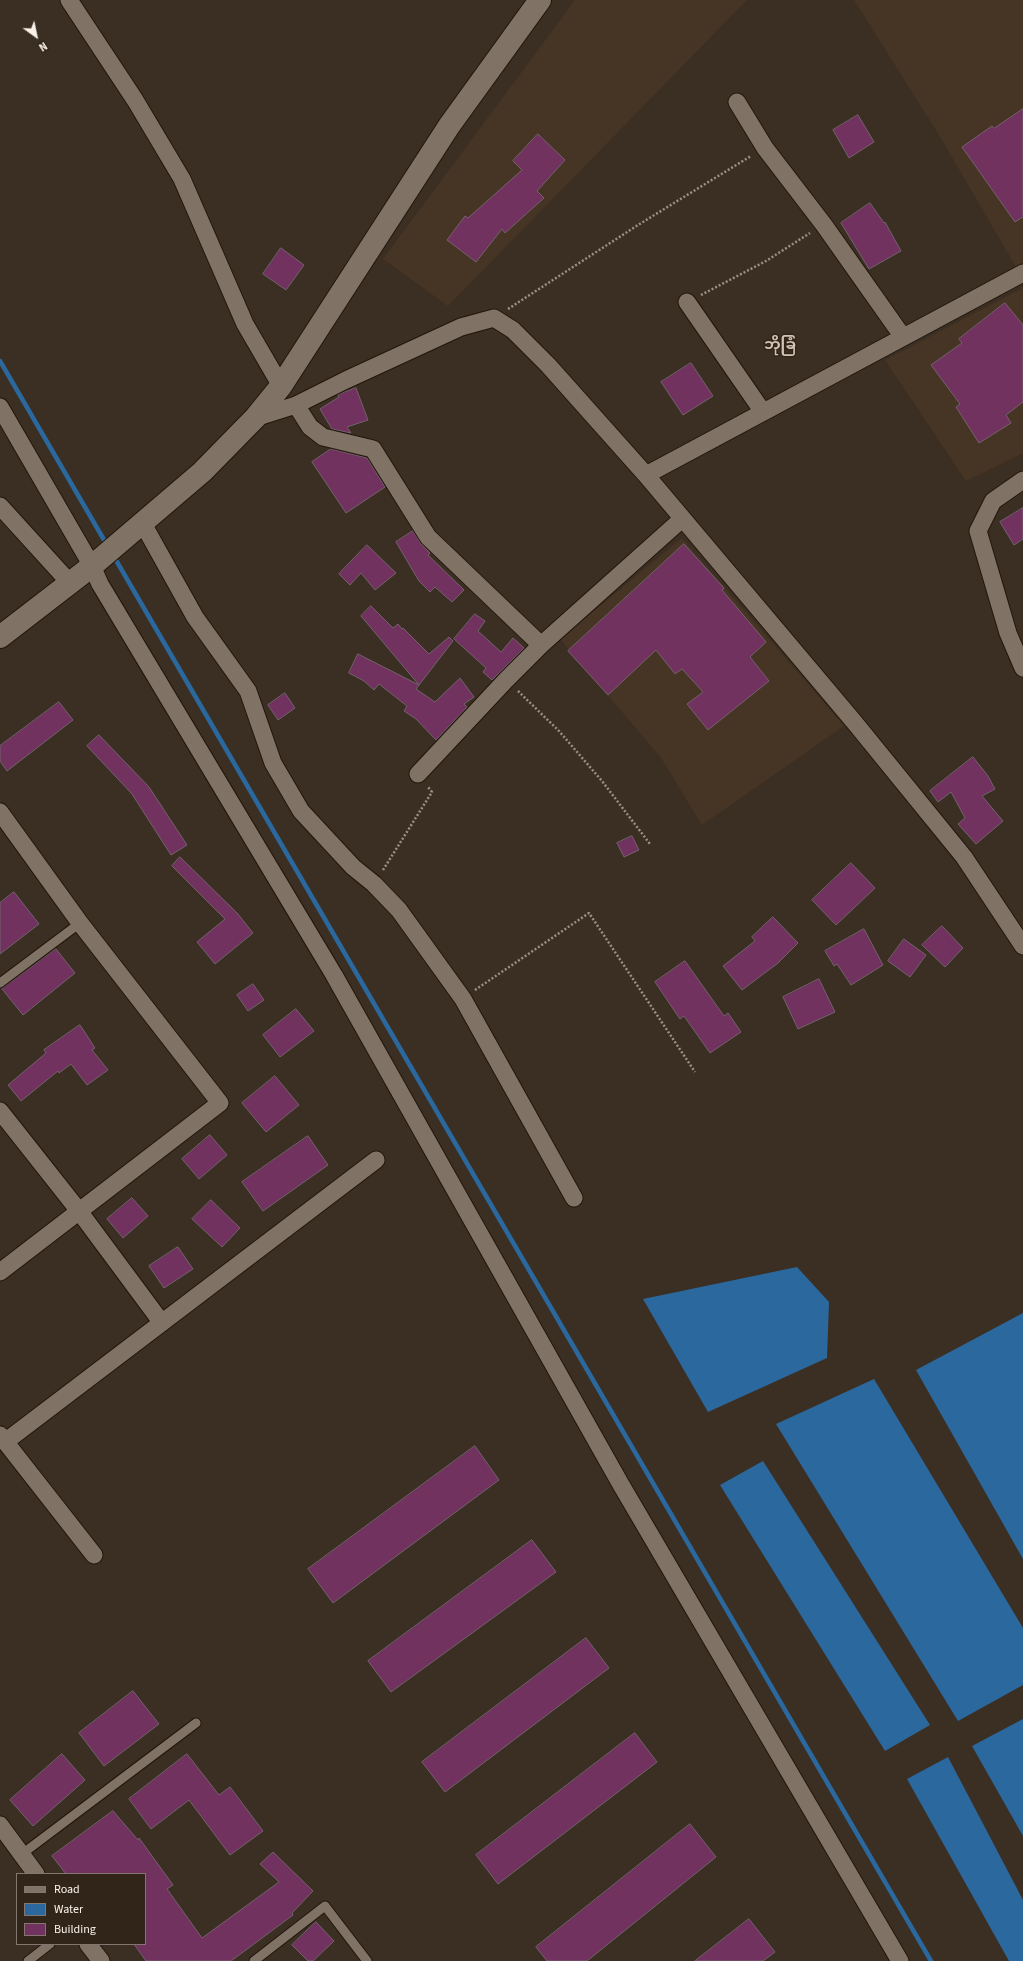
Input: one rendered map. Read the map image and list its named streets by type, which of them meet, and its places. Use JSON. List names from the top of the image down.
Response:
{
  "districts": ["ဘိုခြံ"],
  "legend": ["Road", "Water", "Building"],
  "north": "bottom right"
}
